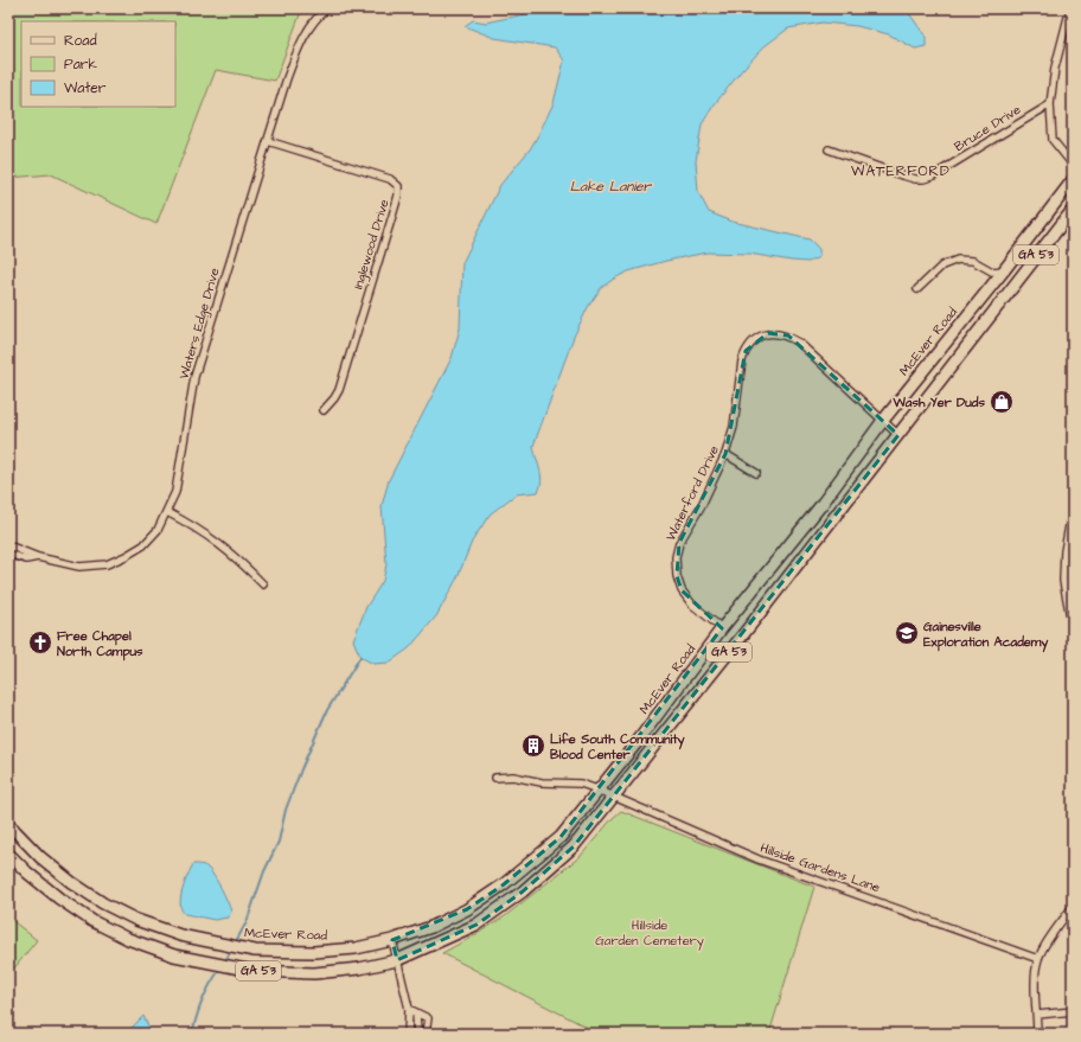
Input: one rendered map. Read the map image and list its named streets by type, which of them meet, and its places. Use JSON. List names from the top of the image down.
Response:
{
  "streets": {
    "main road": ["GA 53", "McEver Road"],
    "street": [
      "Bruce Drive",
      "Inglewood Drive",
      "Waters Edge Drive",
      "Waterford Drive",
      "Hillside Gardens Lane"
    ]
  },
  "crossings": [
    ["Inglewood Drive", "Waters Edge Drive"],
    ["GA 53", "Waterford Drive"],
    ["GA 53", "Hillside Gardens Lane"],
    ["McEver Road", "Waterford Drive"],
    ["McEver Road", "Hillside Gardens Lane"]
  ],
  "districts": ["WATERFORD"],
  "water": ["Lake Lanier"],
  "parks": ["Hillside Garden Cemetery"],
  "places": {
    "shop": ["Wash Yer Duds"],
    "school or university": ["Gainesville Exploration Academy"],
    "church": ["Free Chapel North Campus"],
    "building": ["Life South Community Blood Center"]
  },
  "legend": ["Road", "Park", "Water"]
}
